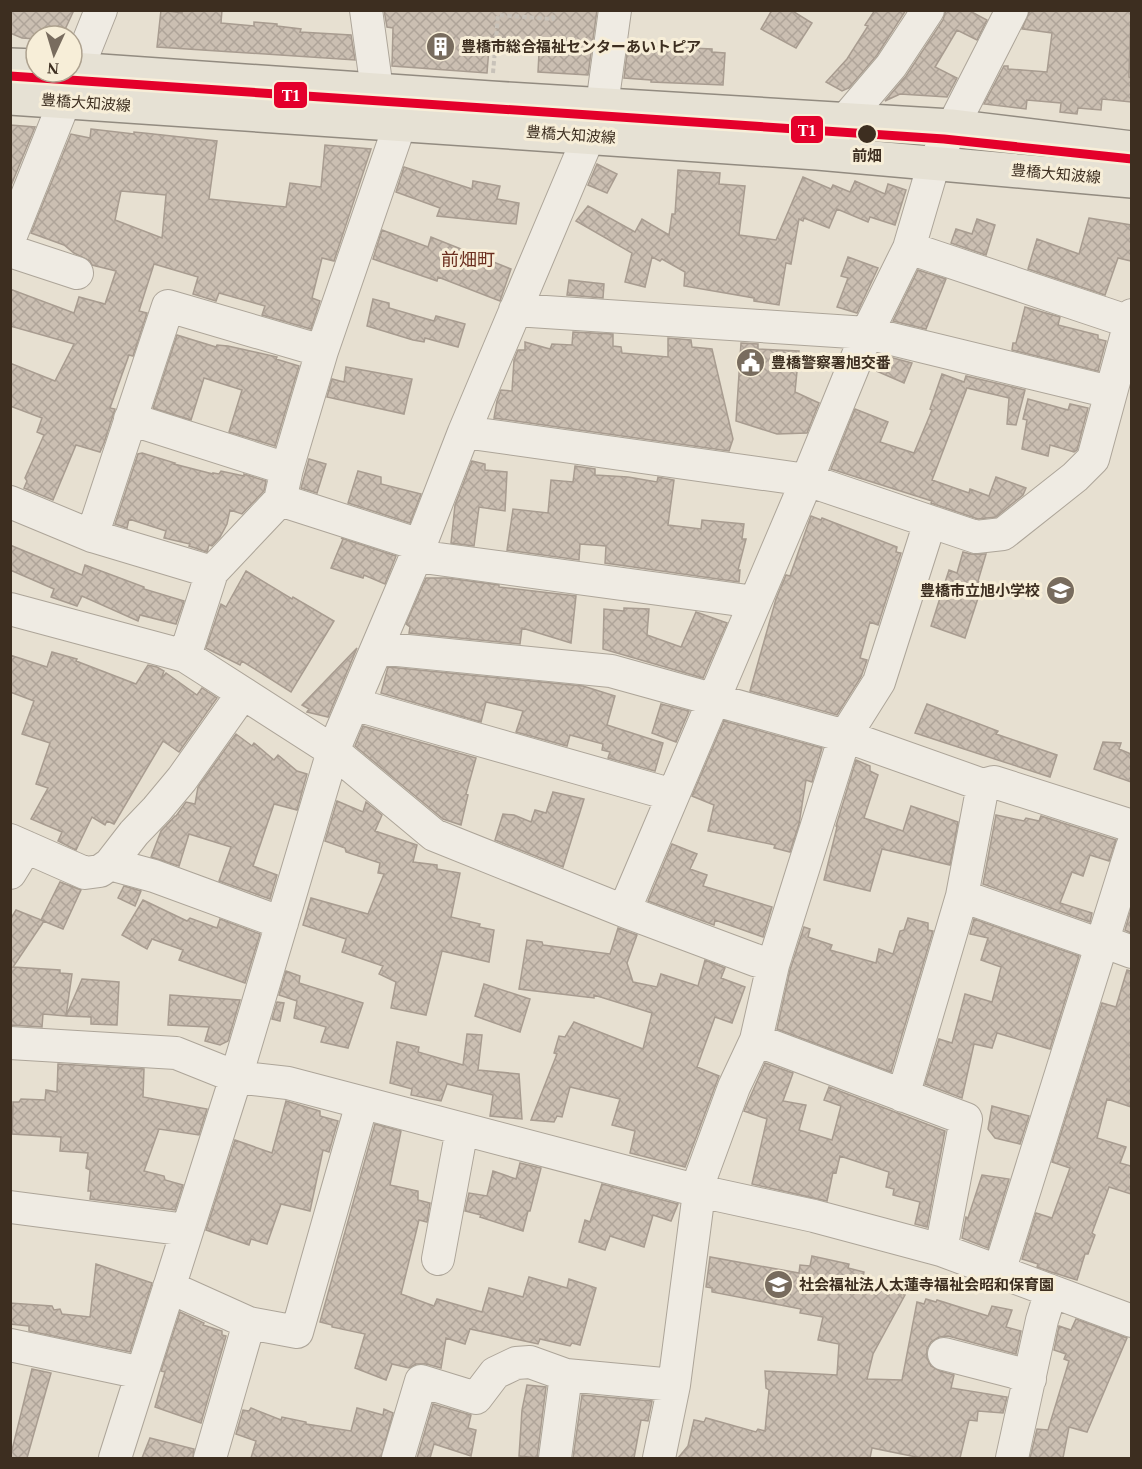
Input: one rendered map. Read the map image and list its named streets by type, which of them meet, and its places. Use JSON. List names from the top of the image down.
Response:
{
  "streets": {
    "main road": ["豊橋大知波線"]
  },
  "districts": ["前畑町"],
  "places": {
    "building": ["豊橋市総合福祉センターあいトピア"],
    "other": ["前畑"],
    "public building": ["豊橋警察署旭交番"],
    "school or university": ["豊橋市立旭小学校", "社会福祉法人太蓮寺福祉会昭和保育園"]
  },
  "lines": ["transit line T1"],
  "north": "bottom"
}
